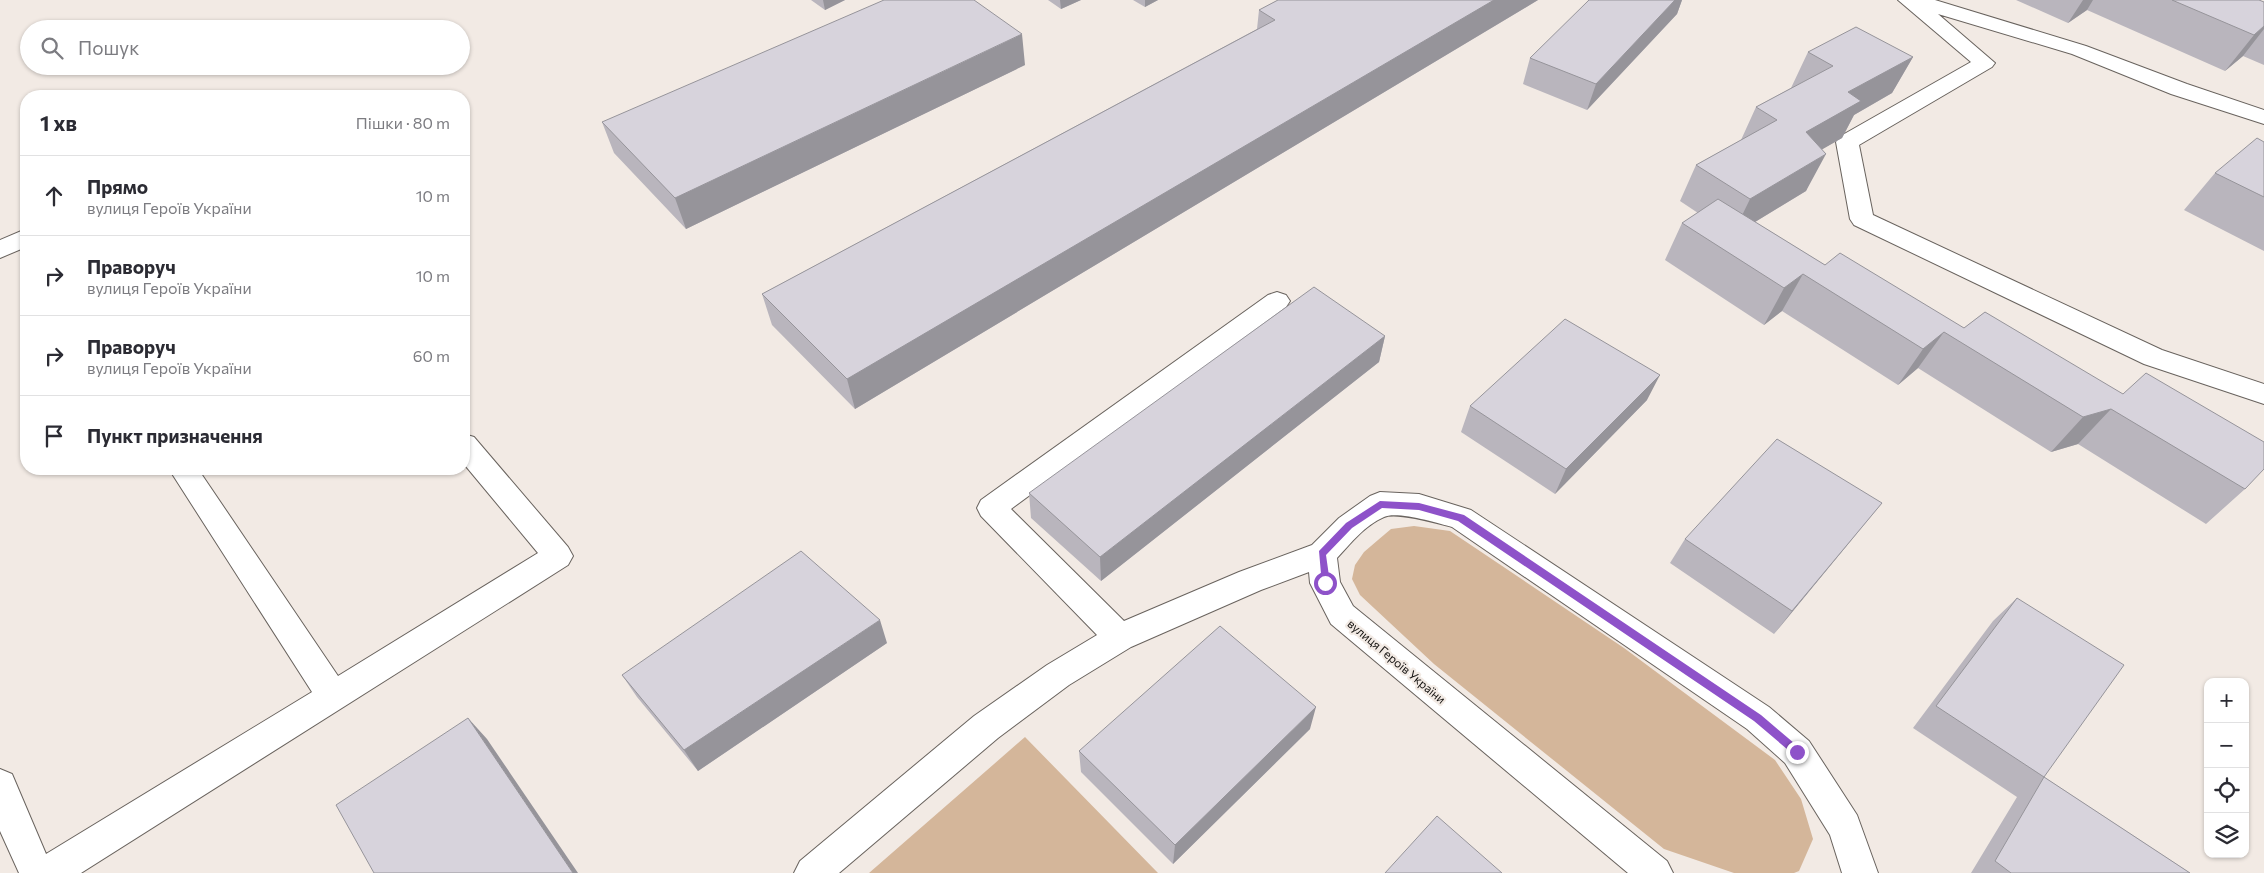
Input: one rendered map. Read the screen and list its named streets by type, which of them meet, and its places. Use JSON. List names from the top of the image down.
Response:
{
  "streets": {
    "street": ["вулиця Героїв України"]
  },
  "page": {
    "search": "Пошук",
    "heading": ["1 хв", "Пішки · 80 m"],
    "list": [
      ["Прямо", "вулиця Героїв України", "10 m"],
      ["Праворуч", "вулиця Героїв України", "10 m"],
      ["Праворуч", "вулиця Героїв України", "60 m"],
      "Пункт призначення"
    ],
    "map_buttons": ["+", "−"]
  }
}
